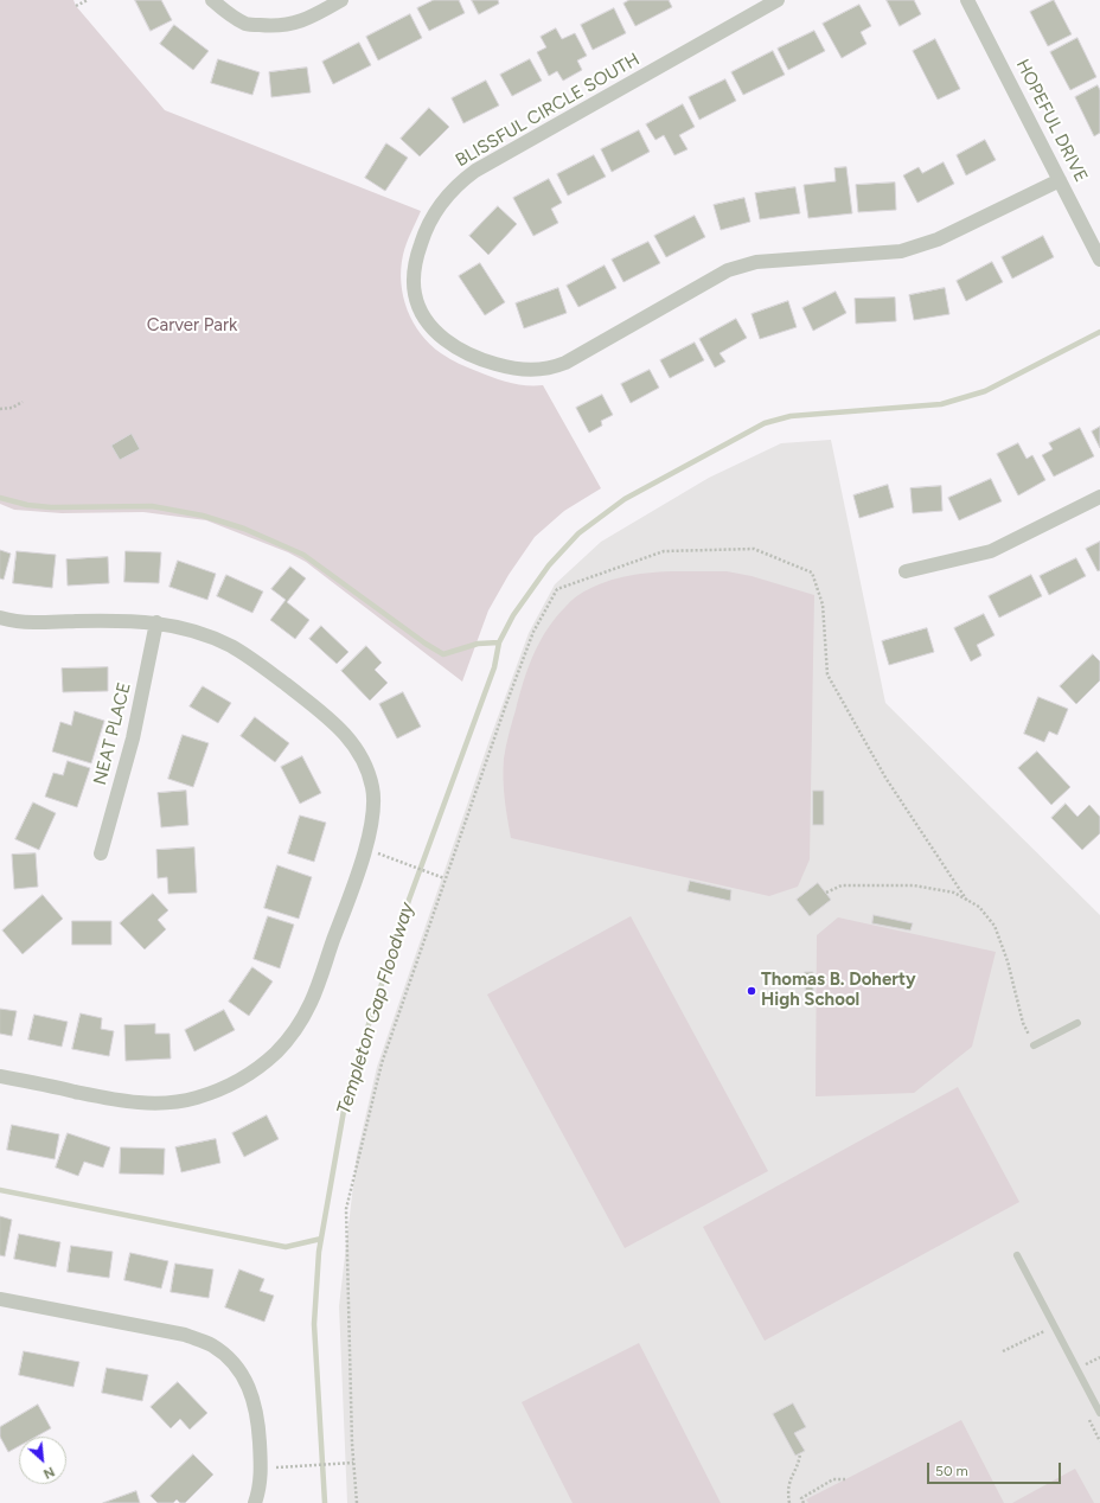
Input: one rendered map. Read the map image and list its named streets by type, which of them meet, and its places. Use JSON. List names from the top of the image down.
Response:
{
  "streets": {
    "street": ["BLISSFUL CIRCLE SOUTH", "HOPEFUL DRIVE", "NEAT PLACE"]
  },
  "crossings": [
    ["BLISSFUL CIRCLE SOUTH", "HOPEFUL DRIVE"]
  ],
  "water": ["Templeton Gap Floodway"],
  "parks": ["Carver Park"],
  "places": ["Thomas B. Doherty High School"],
  "scale_bar": "50 m",
  "north": "bottom right"
}
